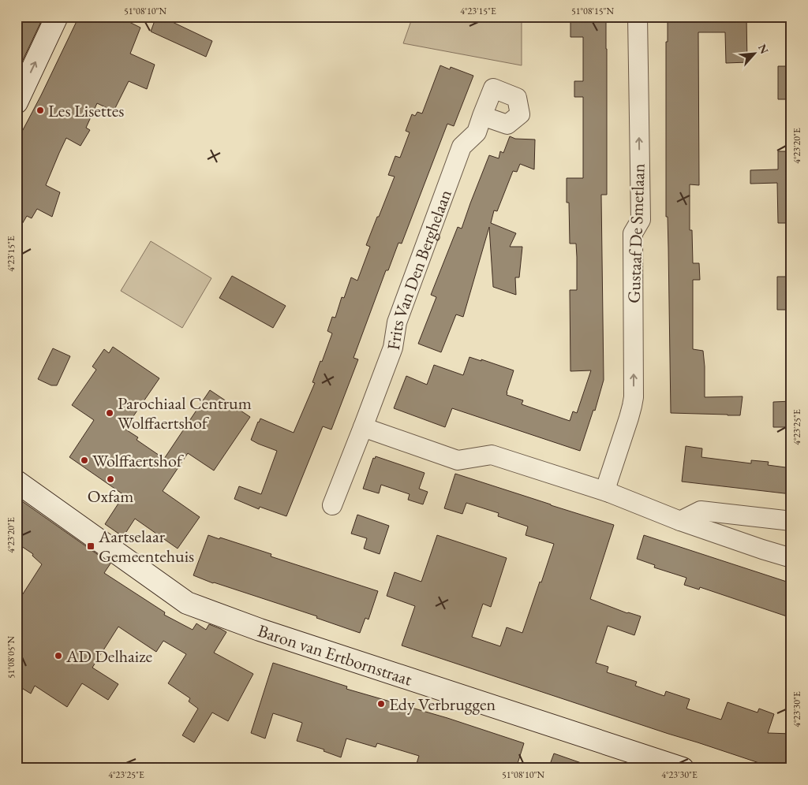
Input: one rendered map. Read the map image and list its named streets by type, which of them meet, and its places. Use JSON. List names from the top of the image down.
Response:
{
  "streets": {
    "street": ["Gustaaf De Smetlaan", "Frits Van Den Berghelaan", "Baron van Ertbornstraat"]
  },
  "one_way": ["Gustaaf De Smetlaan"],
  "places": {
    "other": [
      "Les Lisettes",
      "Parochiaal Centrum Wolffaertshof",
      "Wolffaertshof",
      "Oxfam",
      "AD Delhaize",
      "Edy Verbruggen"
    ],
    "transit": ["Aartselaar Gemeentehuis"]
  },
  "north": "top right",
  "coordinates": [
    "51°08'10\"N",
    "4°23'15\"E",
    "51°08'15\"N",
    "4°23'20\"E",
    "4°23'25\"E",
    "51°08'05\"N",
    "4°23'30\"E"
  ]
}
